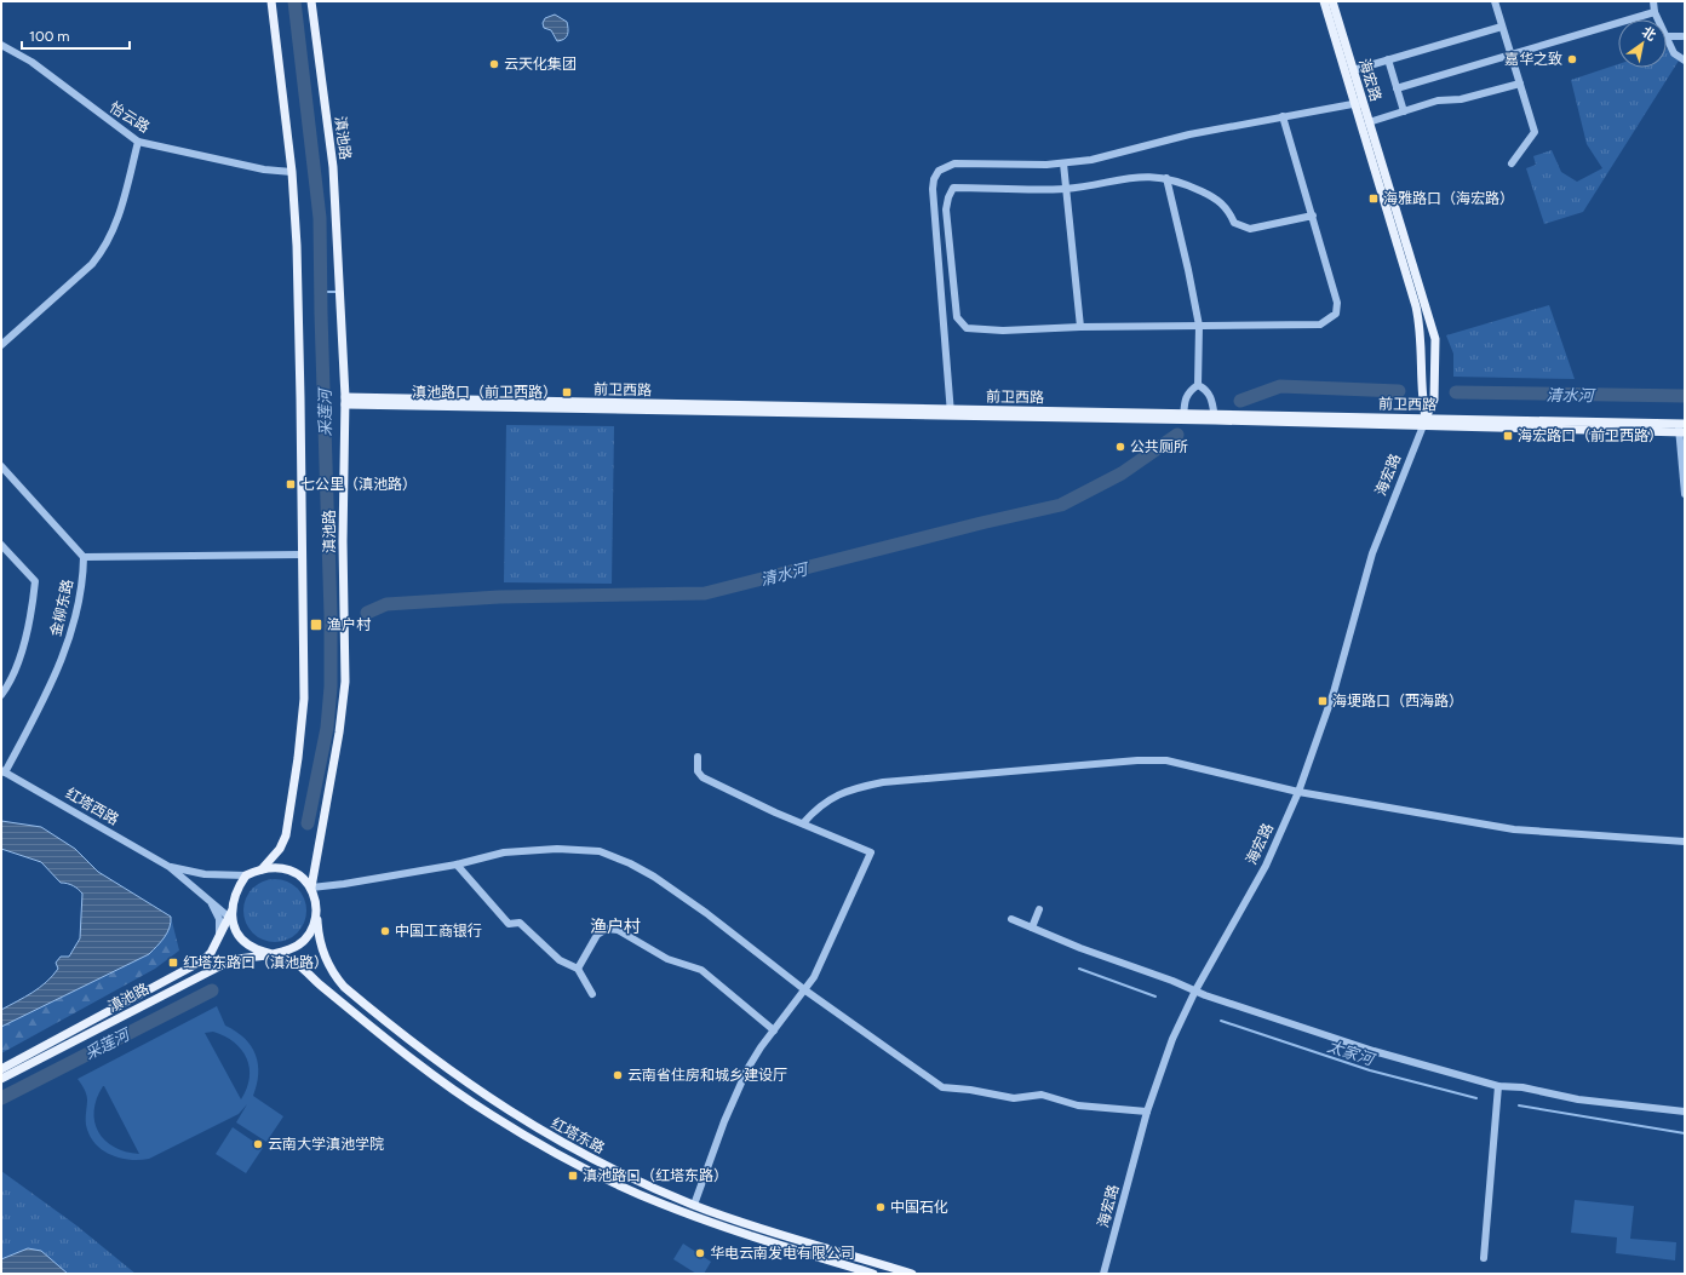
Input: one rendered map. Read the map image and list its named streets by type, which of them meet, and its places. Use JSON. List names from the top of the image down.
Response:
{
  "streets": {
    "main road": [
      "海宏路",
      "滇池路",
      "前卫西路",
      "红塔东路"
    ],
    "street": ["怡云路", "金柳东路", "红塔西路"]
  },
  "crossings": [
    ["海宏路", "前卫西路"],
    ["怡云路", "滇池路"],
    ["滇池路", "前卫西路"],
    ["滇池路", "红塔东路"],
    ["金柳东路", "红塔西路"]
  ],
  "districts": ["渔户村"],
  "water": ["清水河", "采莲河", "太家河"],
  "places": {
    "other": [
      "嘉华之致",
      "云天化集团",
      "公共厕所",
      "中国工商银行",
      "云南省住房和城乡建设厅",
      "云南大学滇池学院",
      "中国石化",
      "华电云南发电有限公司"
    ],
    "transit": [
      "海雅路口（海宏路）",
      "滇池路口（前卫西路）",
      "海宏路口（前卫西路）",
      "七公里（滇池路）",
      "渔户村",
      "海埂路口（西海路）",
      "红塔东路口（滇池路）",
      "滇池路口（红塔东路）"
    ]
  },
  "scale_bar": "100 m",
  "north": "top right"
}
